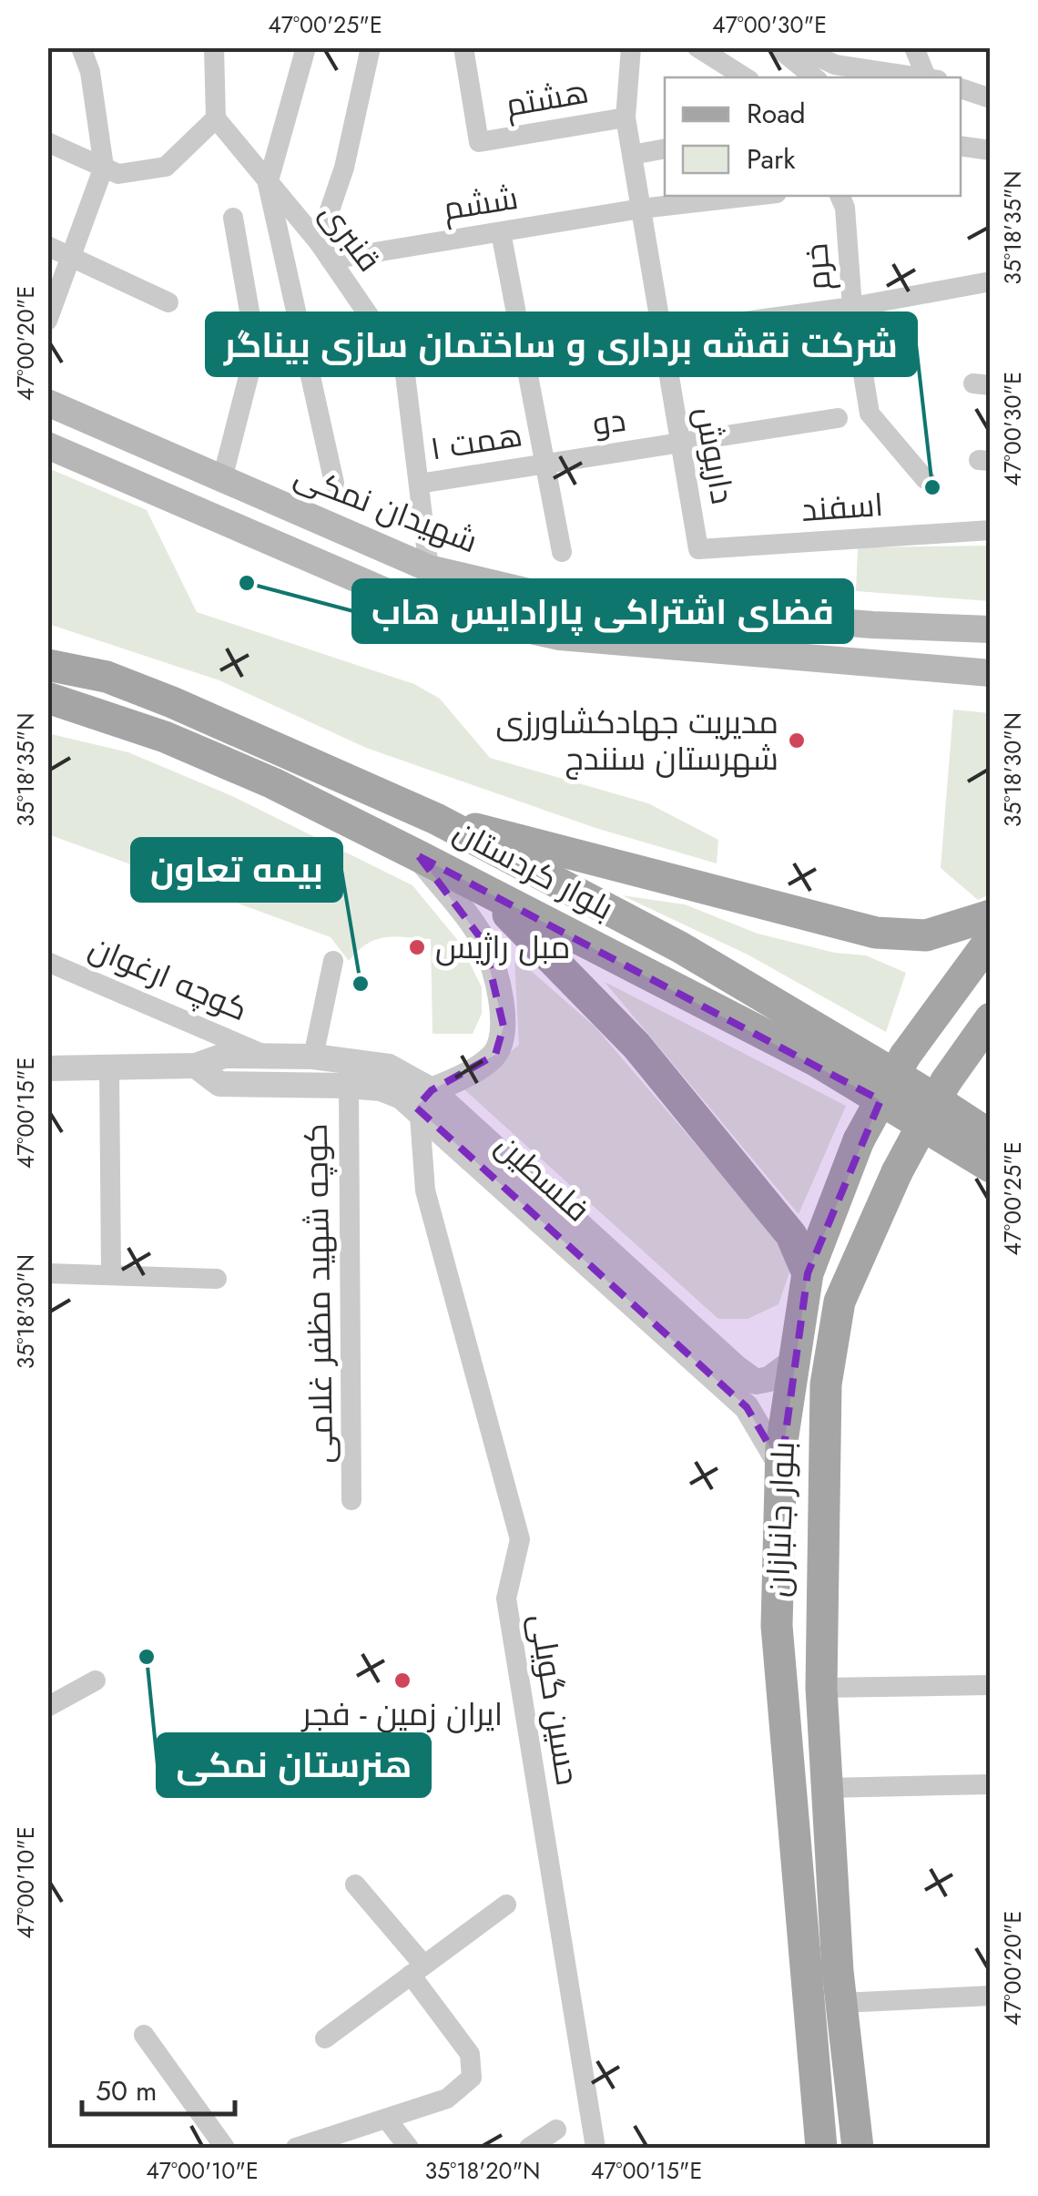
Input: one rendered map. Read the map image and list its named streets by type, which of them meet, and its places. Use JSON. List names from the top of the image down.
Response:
{
  "streets": {
    "main road": ["شهیدان نمکی", "بلوار کردستان", "بلوار جانبازان"],
    "street": [
      "هشتم",
      "ششم",
      "قنبری",
      "خرم",
      "دو",
      "همت ۱",
      "داریوش",
      "اسفند",
      "کوچه ارغوان",
      "فلسطین",
      "کوچه شهید مظفر غلامی",
      "حسین گویلی"
    ]
  },
  "crossings": [
    ["هشتم", "داریوش"],
    ["ششم", "قنبری"],
    ["ششم", "داریوش"],
    ["قنبری", "همت ۱"],
    ["قنبری", "شهیدان نمکی"],
    ["دو", "همت ۱"],
    ["دو", "داریوش"],
    ["داریوش", "اسفند"],
    ["کوچه ارغوان", "فلسطین"],
    ["فلسطین", "کوچه شهید مظفر غلامی"],
    ["فلسطین", "بلوار جانبازان"],
    ["فلسطین", "حسین گویلی"]
  ],
  "places": [
    "شرکت نقشه برداری و ساختمان سازی بیناگر",
    "فضای اشتراکی پارادایس هاب",
    "مدیریت جهادکشاورزی شهرستان سنندج",
    "مبل راژیس",
    "بیمه تعاون",
    "هنرستان نمکی",
    "ایران زمین - فجر"
  ],
  "legend": ["Road", "Park"],
  "scale_bar": "50 m",
  "coordinates": [
    "47°00'25\"E",
    "47°00'30\"E",
    "35°18'35\"N",
    "47°00'20\"E",
    "35°18'30\"N",
    "47°00'15\"E",
    "47°00'10\"E",
    "35°18'20\"N"
  ]
}
